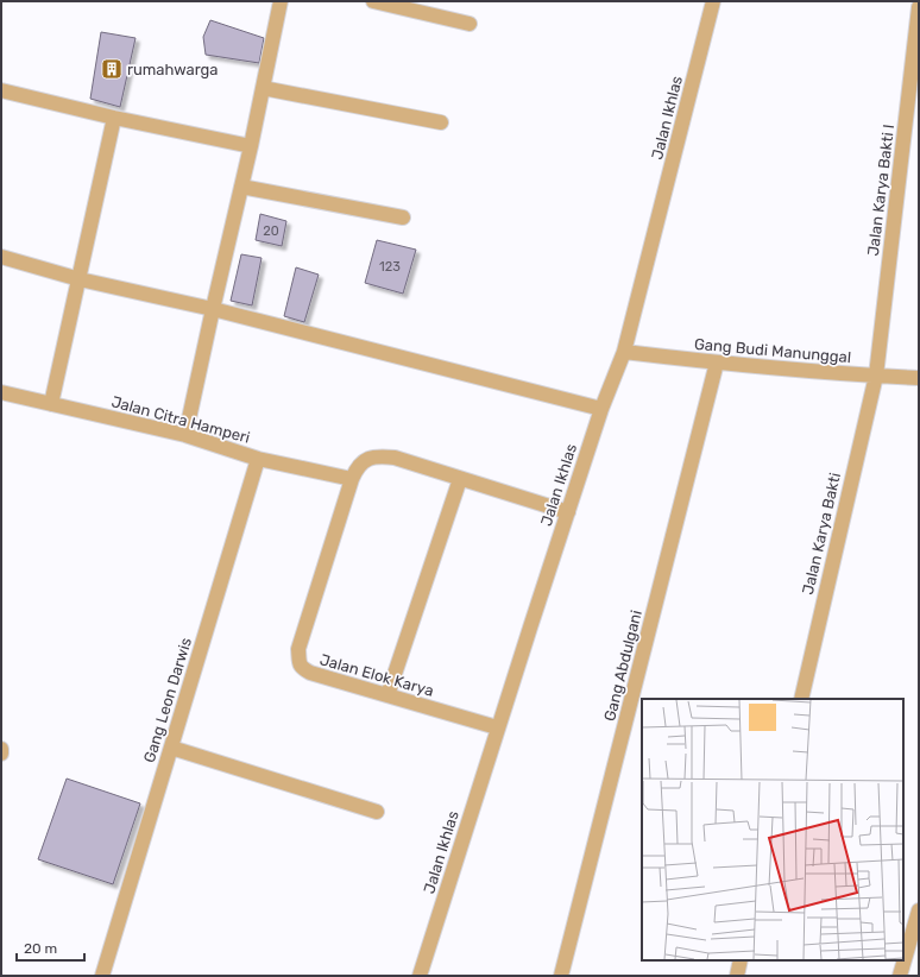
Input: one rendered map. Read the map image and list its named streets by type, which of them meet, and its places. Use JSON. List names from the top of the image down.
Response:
{
  "streets": {
    "street": [
      "Jalan Ikhlas",
      "Jalan Karya Bakti I",
      "Gang Budi Manunggal",
      "Jalan Citra Hamperi",
      "Jalan Karya Bakti",
      "Gang Abdulgani",
      "Jalan Elok Karya",
      "Gang Leon Darwis"
    ]
  },
  "crossings": [
    ["Jalan Ikhlas", "Gang Budi Manunggal"],
    ["Jalan Ikhlas", "Jalan Elok Karya"],
    ["Jalan Karya Bakti I", "Gang Budi Manunggal"],
    ["Jalan Karya Bakti I", "Jalan Karya Bakti"],
    ["Gang Budi Manunggal", "Jalan Karya Bakti"],
    ["Gang Budi Manunggal", "Gang Abdulgani"],
    ["Jalan Citra Hamperi", "Jalan Elok Karya"],
    ["Jalan Citra Hamperi", "Gang Leon Darwis"]
  ],
  "places": {
    "building": ["rumahwarga"]
  },
  "house_numbers": ["20", "123"],
  "scale_bar": "20 m"
}
